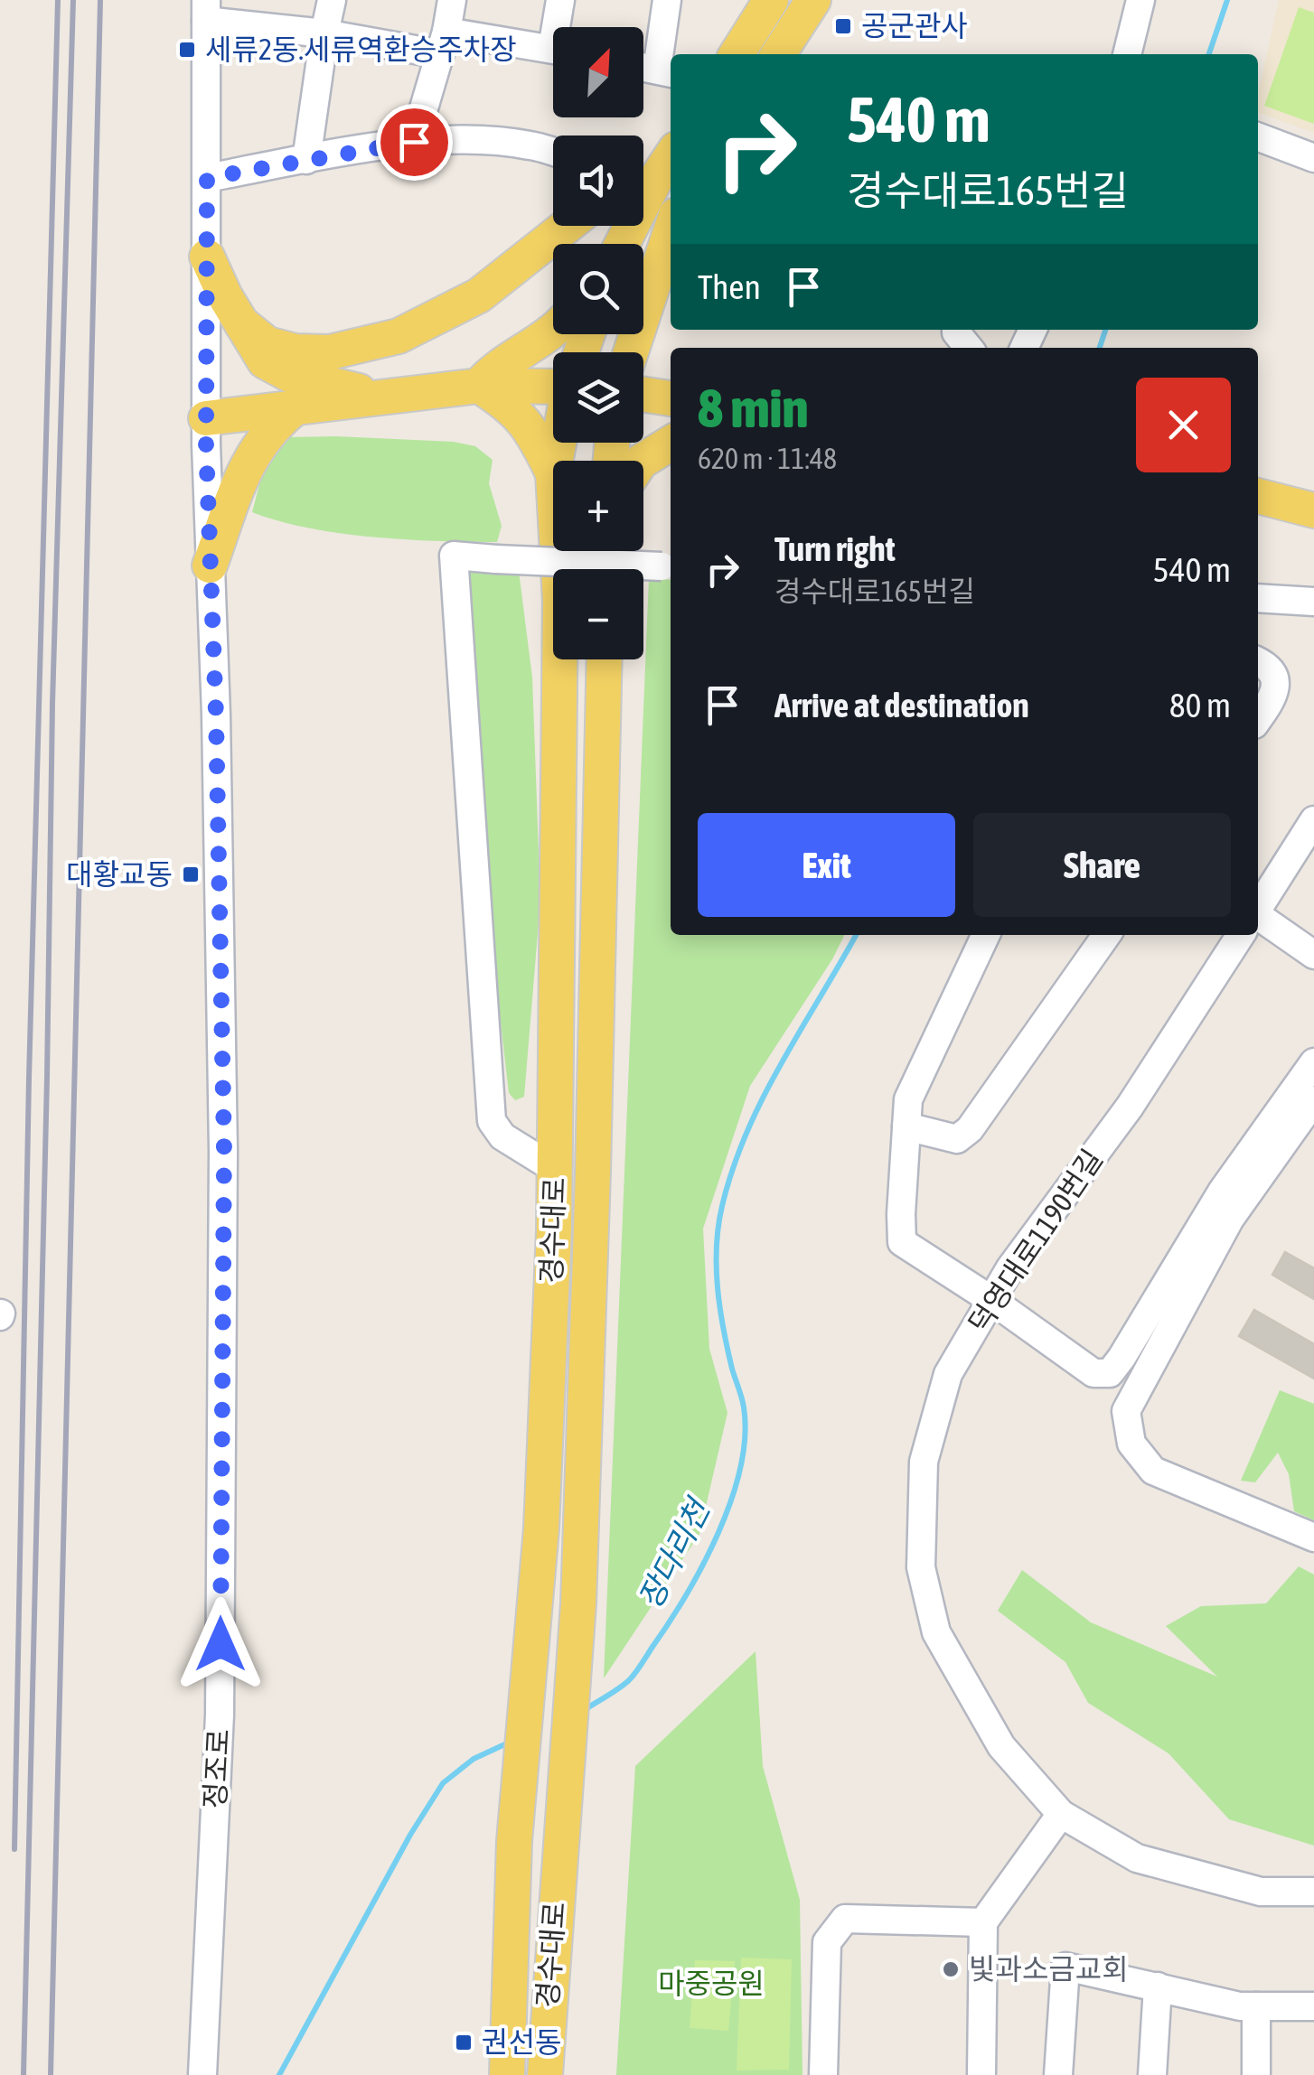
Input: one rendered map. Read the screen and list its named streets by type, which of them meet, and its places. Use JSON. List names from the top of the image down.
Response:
{
  "streets": {
    "main road": ["경수대로"],
    "street": ["덕영대로1190번길", "정조로"]
  },
  "water": ["장다리천"],
  "parks": ["마중공원"],
  "places": {
    "transit": [
      "공군관사",
      "세류2동.세류역환승주차장",
      "대황교동",
      "권선동"
    ],
    "other": ["빛과소금교회"]
  },
  "north": "top right",
  "page": {
    "map_buttons": ["+", "−"],
    "turn": ["540 m", "경수대로165번길"],
    "then": "Then",
    "heading": ["8 min", "620 m · 11:48"],
    "list": [
      {
        "name": "Turn right",
        "note": "경수대로165번길",
        "value": "540 m"
      },
      {
        "name": "Arrive at destination",
        "value": "80 m"
      }
    ],
    "buttons": ["Exit", "Share"]
  }
}
